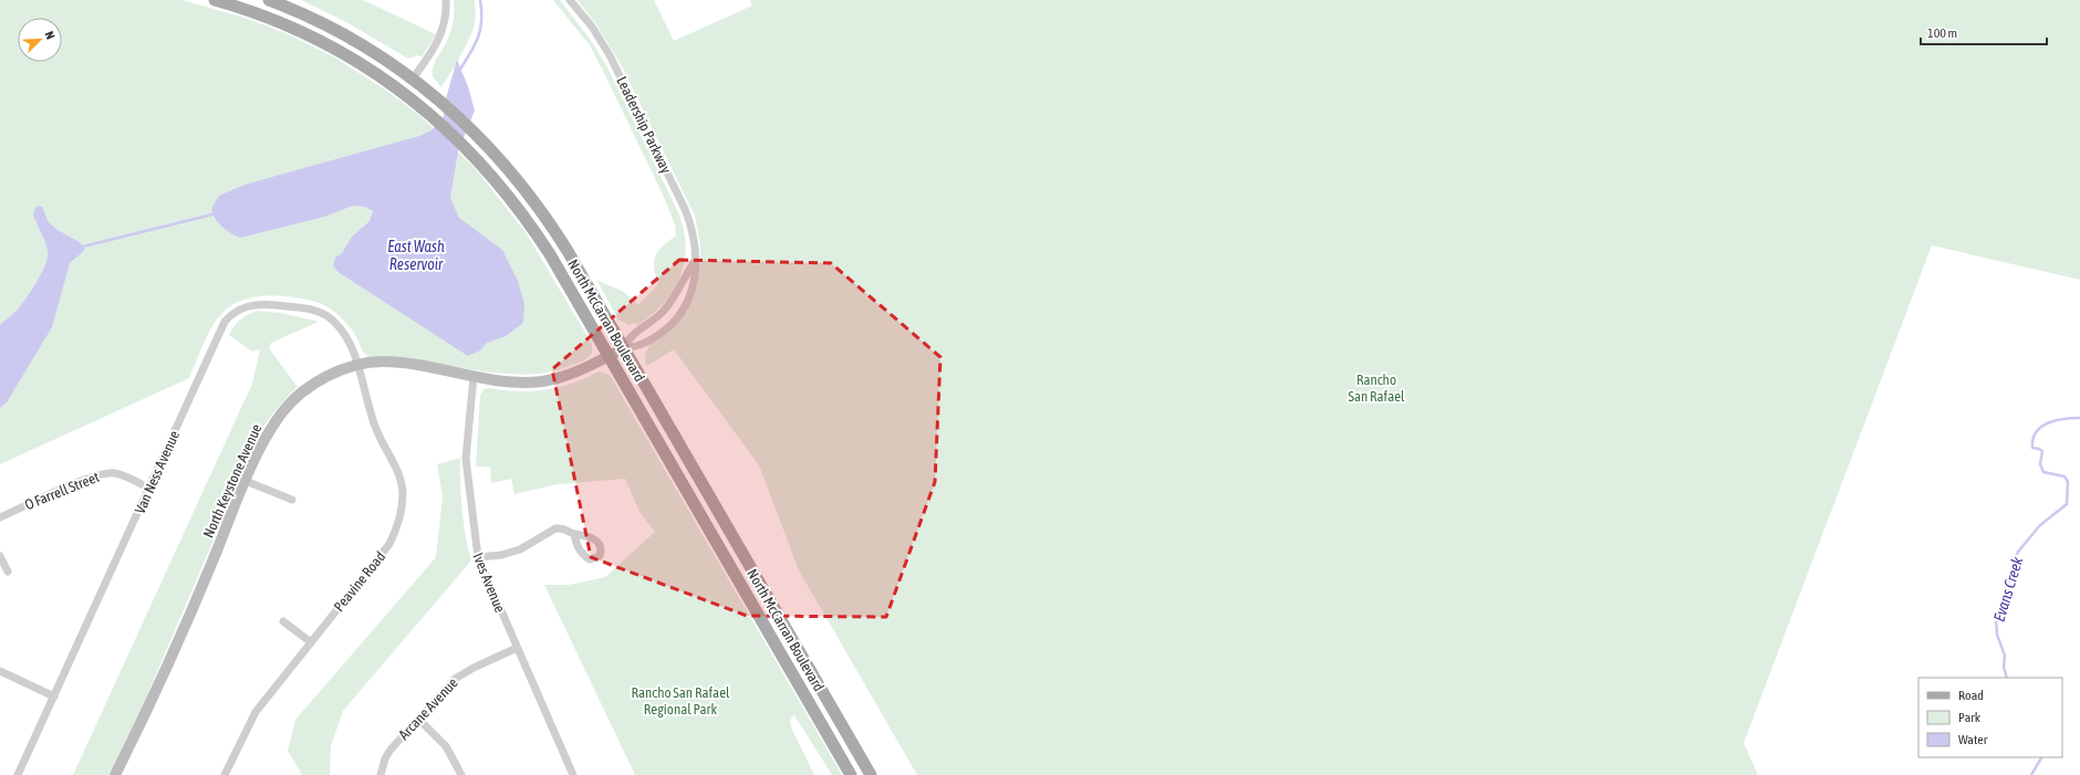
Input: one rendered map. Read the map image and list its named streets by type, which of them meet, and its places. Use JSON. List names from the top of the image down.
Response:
{
  "streets": {
    "main road": ["North McCarran Boulevard"],
    "street": [
      "Leadership Parkway",
      "Van Ness Avenue",
      "North Keystone Avenue",
      "O Farrell Street",
      "Peavine Road",
      "Ives Avenue",
      "Arcane Avenue"
    ]
  },
  "crossings": [
    ["Leadership Parkway", "North McCarran Boulevard"],
    ["Leadership Parkway", "North Keystone Avenue"],
    ["North McCarran Boulevard", "North Keystone Avenue"],
    ["Van Ness Avenue", "North Keystone Avenue"],
    ["Van Ness Avenue", "O Farrell Street"],
    ["Van Ness Avenue", "Peavine Road"],
    ["North Keystone Avenue", "Peavine Road"],
    ["North Keystone Avenue", "Ives Avenue"],
    ["Ives Avenue", "Arcane Avenue"]
  ],
  "water": ["East Wash Reservoir", "Evans Creek"],
  "parks": ["Rancho San Rafael", "Rancho San Rafael Regional Park"],
  "legend": ["Road", "Park", "Water"],
  "scale_bar": "100 m",
  "north": "top right"
}
